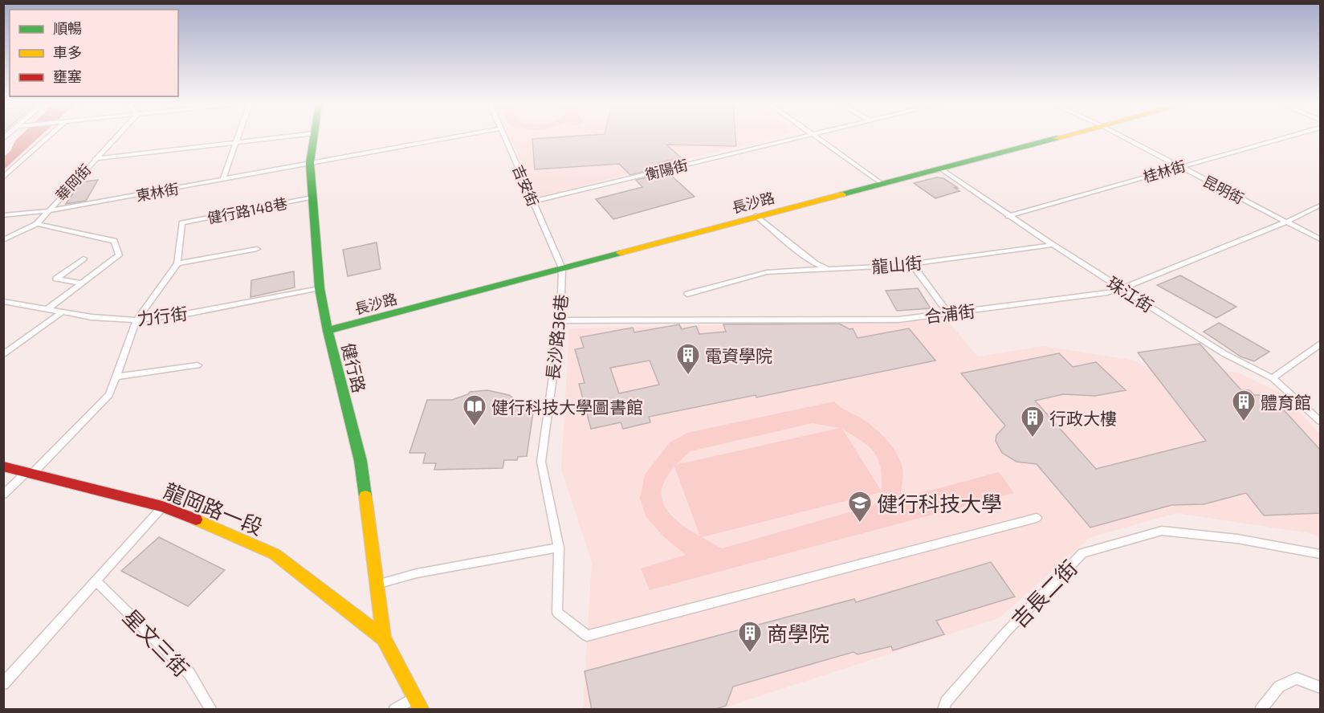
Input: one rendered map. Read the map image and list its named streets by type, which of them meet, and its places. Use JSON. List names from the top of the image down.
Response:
{
  "streets": {
    "street": ["長沙路", "健行路", "龍岡路一段"],
    "lane": [
      "衡陽街",
      "桂林街",
      "華岡街",
      "吉安街",
      "昆明街",
      "東林街",
      "健行路148巷",
      "龍山街",
      "珠江街",
      "合浦街",
      "力行街",
      "長沙路36巷",
      "吉長二街",
      "星文三街"
    ]
  },
  "crossings": [
    ["衡陽街", "吉安街"],
    ["桂林街", "昆明街"],
    ["桂林街", "珠江街"],
    ["華岡街", "東林街"],
    ["吉安街", "長沙路"],
    ["吉安街", "長沙路36巷"],
    ["昆明街", "合浦街"],
    ["東林街", "健行路"],
    ["長沙路", "珠江街"],
    ["長沙路", "長沙路36巷"],
    ["長沙路", "健行路"],
    ["健行路148巷", "健行路"],
    ["龍山街", "珠江街"],
    ["珠江街", "合浦街"],
    ["合浦街", "長沙路36巷"],
    ["力行街", "健行路"],
    ["健行路", "龍岡路一段"]
  ],
  "places": {
    "building": [
      "電資學院",
      "體育館",
      "行政大樓",
      "商學院"
    ],
    "library": ["健行科技大學圖書館"],
    "school or university": ["健行科技大學"]
  },
  "legend": ["順暢", "車多", "壅塞"]
}
